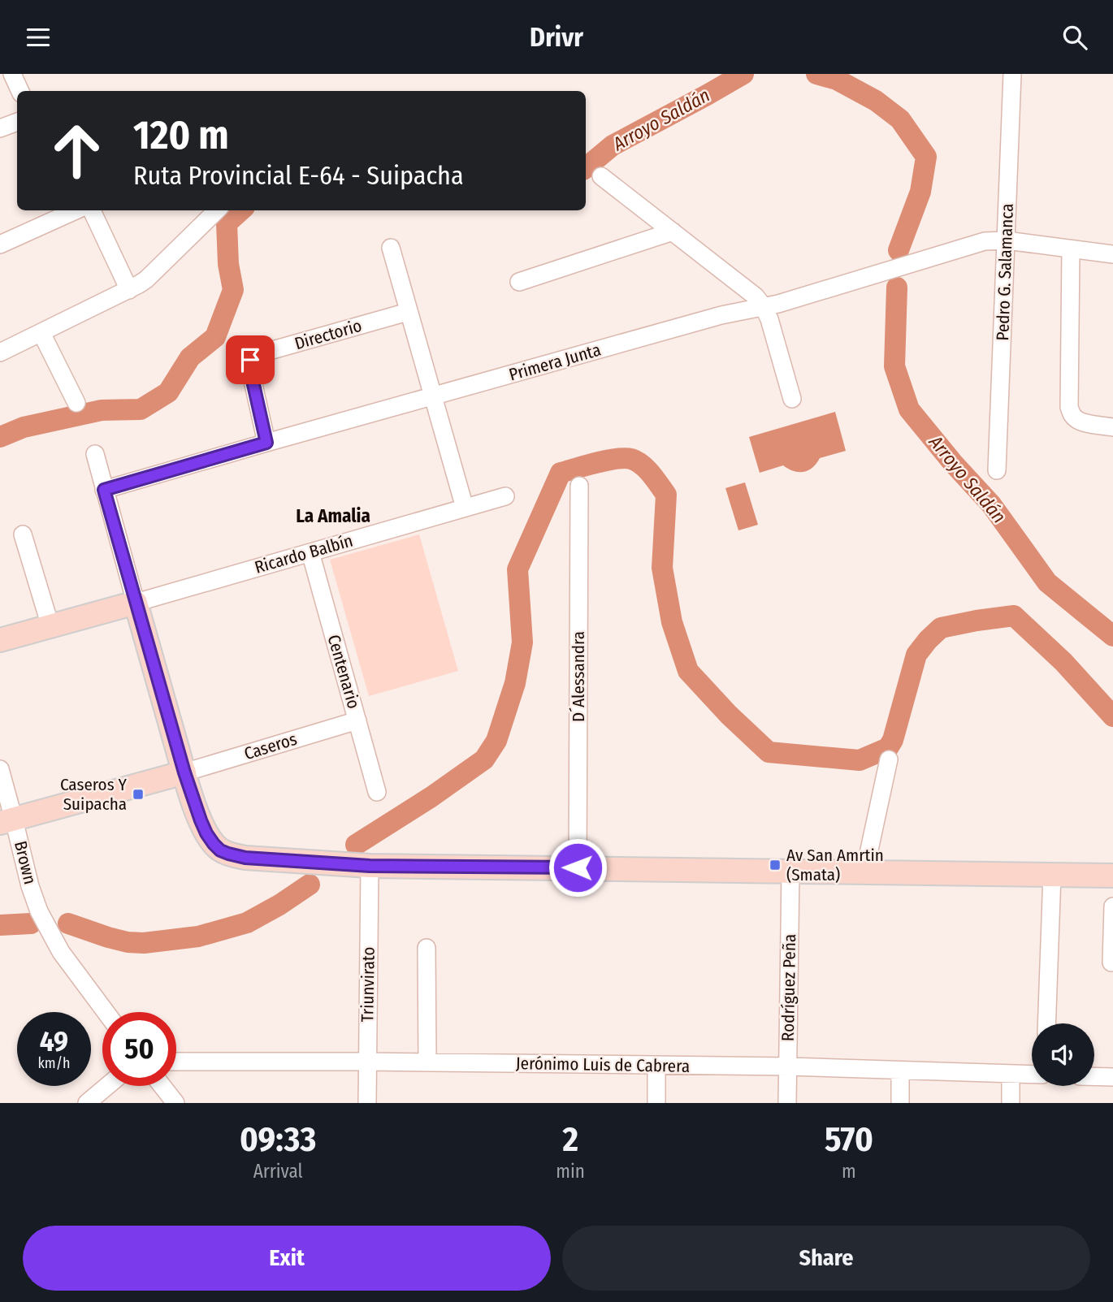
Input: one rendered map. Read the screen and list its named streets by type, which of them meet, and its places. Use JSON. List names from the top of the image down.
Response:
{
  "streets": {
    "street": [
      "Pedro G. Salamanca",
      "Directorio",
      "Primera Junta",
      "Ricardo Balbín",
      "Centenario",
      "D´Alessandra",
      "Caseros",
      "Brown",
      "Triunvirato",
      "Rodríguez Peña",
      "Jerónimo Luis de Cabrera"
    ]
  },
  "crossings": [
    ["Pedro G. Salamanca", "Primera Junta"],
    ["Directorio", "Primera Junta"],
    ["Ricardo Balbín", "Centenario"],
    ["Centenario", "Caseros"],
    ["Triunvirato", "Jerónimo Luis de Cabrera"],
    ["Rodríguez Peña", "Jerónimo Luis de Cabrera"]
  ],
  "districts": ["La Amalia"],
  "water": ["Arroyo Saldán"],
  "places": {
    "transit": ["Caseros Y Suipacha", "Av San Amrtin (Smata)"]
  },
  "page": {
    "header": "Drivr",
    "turn": ["120 m", "Ruta Provincial E-64 - Suipacha"],
    "speed": "49 km/h",
    "limit": "50",
    "eta": [
      "09:33",
      "Arrival",
      "2",
      "min",
      "570",
      "m"
    ],
    "buttons": ["Exit", "Share"]
  }
}
